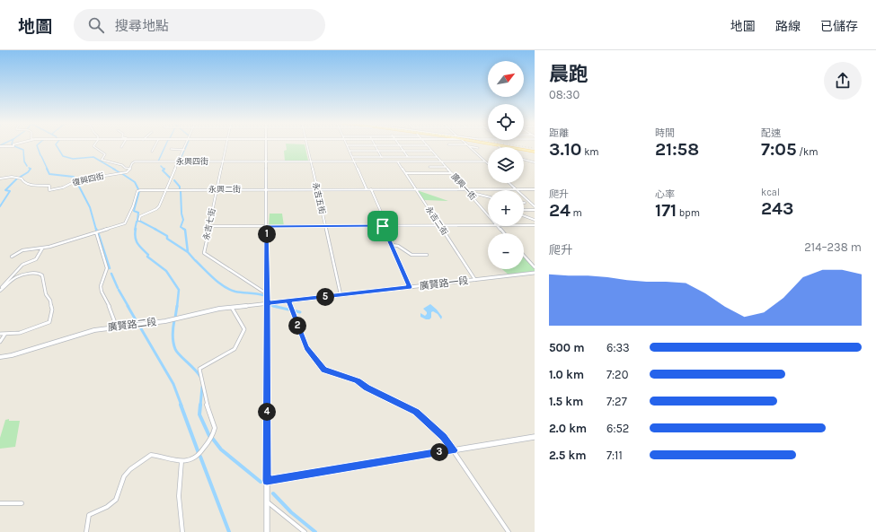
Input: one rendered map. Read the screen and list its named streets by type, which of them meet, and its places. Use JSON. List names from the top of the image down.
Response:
{
  "streets": {
    "street": [
      "永興四街",
      "復興四街",
      "廣興一街",
      "永興二街",
      "永吉五街",
      "永吉二街",
      "永吉七街",
      "廣賢路一段",
      "廣賢路二段"
    ]
  },
  "crossings": [
    ["永興四街", "復興四街"],
    ["永興四街", "廣興一街"],
    ["永興四街", "永吉五街"],
    ["永興四街", "永吉二街"],
    ["永興四街", "永吉七街"],
    ["廣興一街", "永興二街"],
    ["永興二街", "永吉五街"],
    ["永興二街", "永吉二街"],
    ["永興二街", "永吉七街"],
    ["永吉五街", "廣賢路一段"],
    ["永吉二街", "廣賢路一段"],
    ["廣賢路一段", "廣賢路二段"]
  ],
  "north": "top right",
  "page": {
    "header": "地圖",
    "search": "搜尋地點",
    "nav": ["地圖", "路線", "已儲存"],
    "heading": ["晨跑", "08:30"],
    "map_buttons": ["+", "−"],
    "stats": [
      ["距離", "3.10 km"],
      ["時間", "21:58"],
      ["配速", "7:05 /km"],
      ["爬升", "24 m"],
      ["心率", "171 bpm"],
      ["kcal", "243"]
    ],
    "pins": [
      "1",
      "5",
      "2",
      "4",
      "3"
    ],
    "chart": ["爬升", "214–238 m"],
    "list": [
      {
        "name": "500 m",
        "note": "6:33"
      },
      {
        "name": "1.0 km",
        "note": "7:20"
      },
      {
        "name": "1.5 km",
        "note": "7:27"
      },
      {
        "name": "2.0 km",
        "note": "6:52"
      },
      {
        "name": "2.5 km",
        "note": "7:11"
      }
    ]
  }
}
